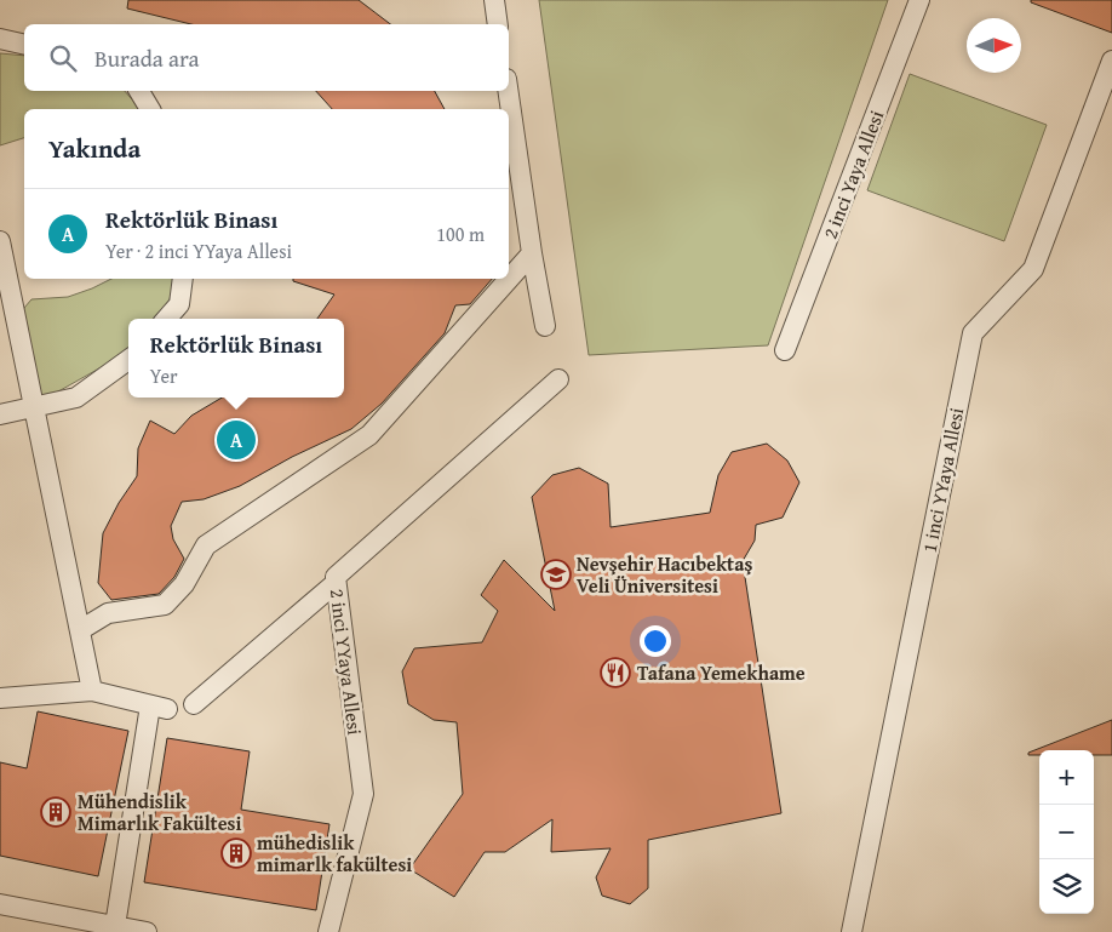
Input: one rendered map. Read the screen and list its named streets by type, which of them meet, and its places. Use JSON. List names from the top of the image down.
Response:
{
  "streets": {
    "street": ["2 inci Yaya Allesi", "1 inci YYaya Allesi", "2 inci YYaya Allesi"]
  },
  "places": {
    "school or university": ["Nevşehir Hacıbektaş Veli Üniversitesi"],
    "restaurant": ["Tafana Yemekhame"],
    "building": ["Mühendislik Mimarlık Fakültesi", "mühedislik mimarlk fakültesi"]
  },
  "north": "right",
  "page": {
    "search": "Burada ara",
    "heading": "Yakında",
    "list": [
      {
        "mark": "A",
        "name": "Rektörlük Binası",
        "note": "Yer · 2 inci YYaya Allesi",
        "value": "100 m"
      }
    ],
    "popup": ["Rektörlük Binası", "Yer"],
    "pins": "A",
    "map_buttons": ["+", "−"]
  }
}
